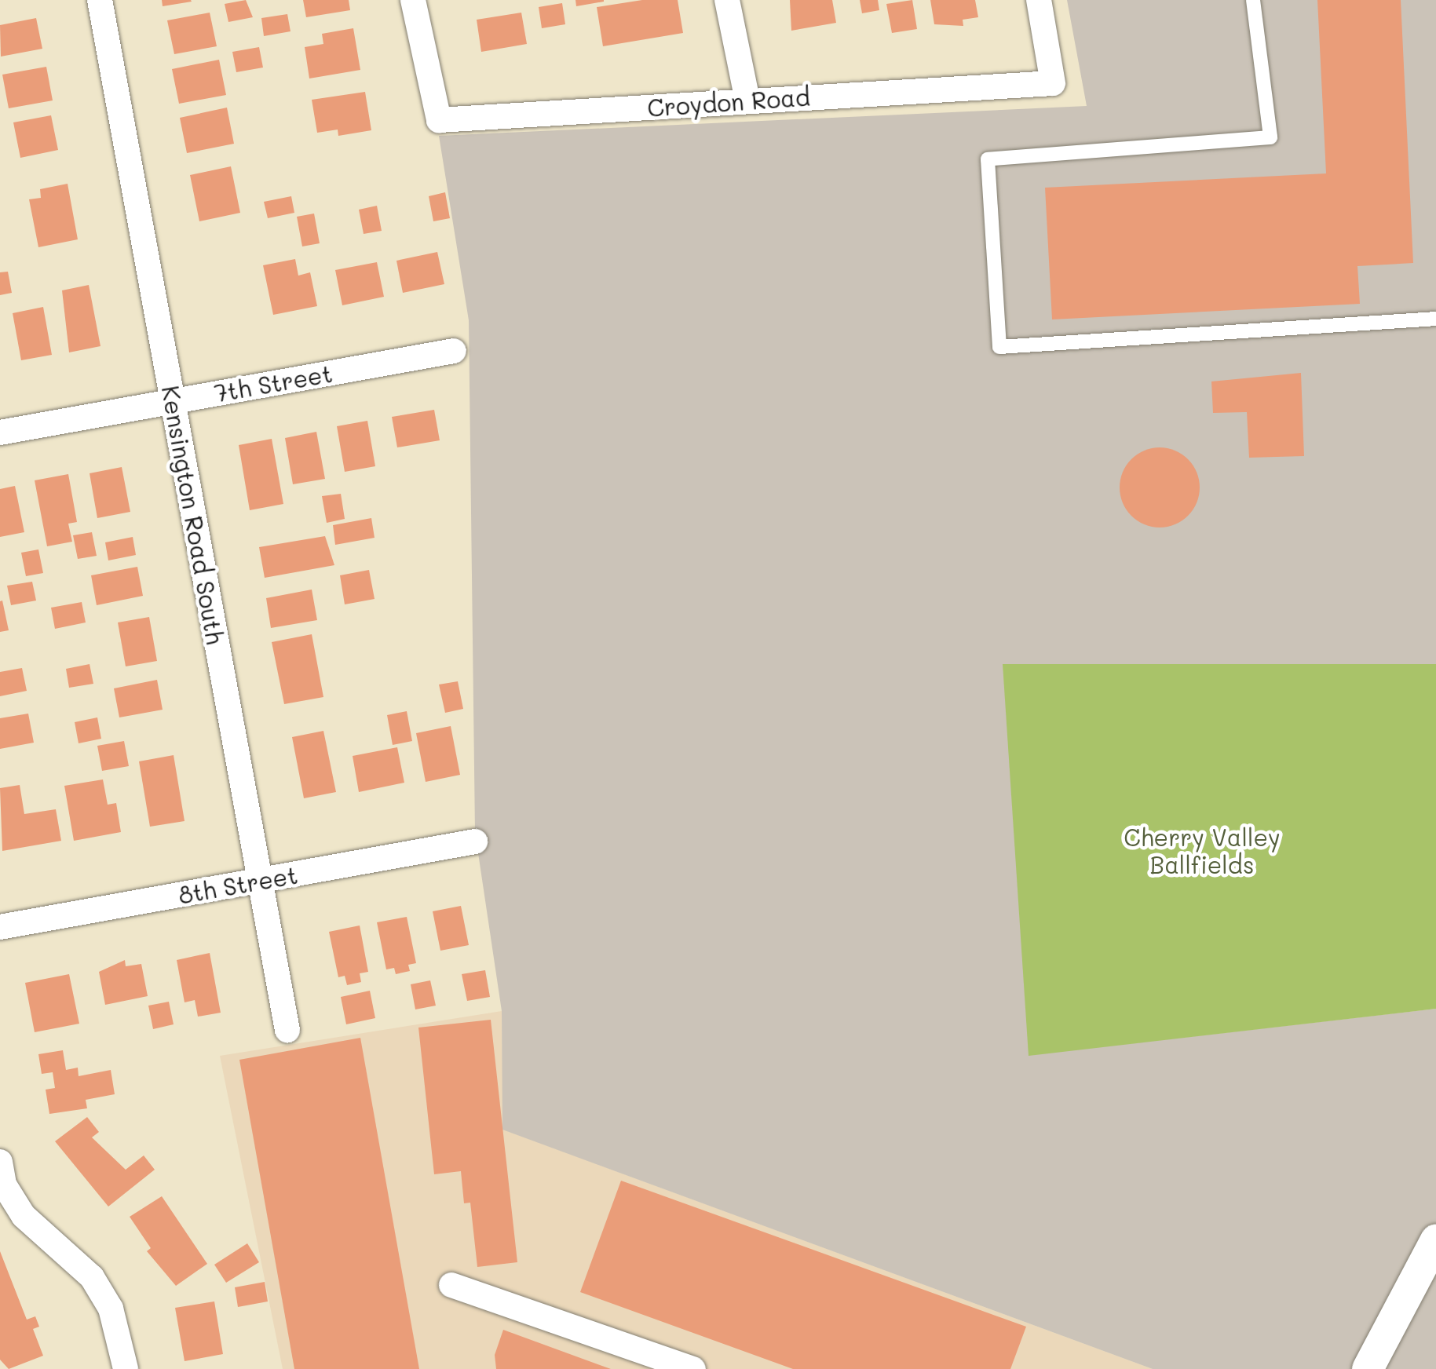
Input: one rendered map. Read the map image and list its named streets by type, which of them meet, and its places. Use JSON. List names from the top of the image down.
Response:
{
  "streets": {
    "street": [
      "Croydon Road",
      "7th Street",
      "Kensington Road South",
      "8th Street"
    ]
  },
  "crossings": [
    ["7th Street", "Kensington Road South"],
    ["Kensington Road South", "8th Street"]
  ],
  "parks": ["Cherry Valley Ballfields"]
}
